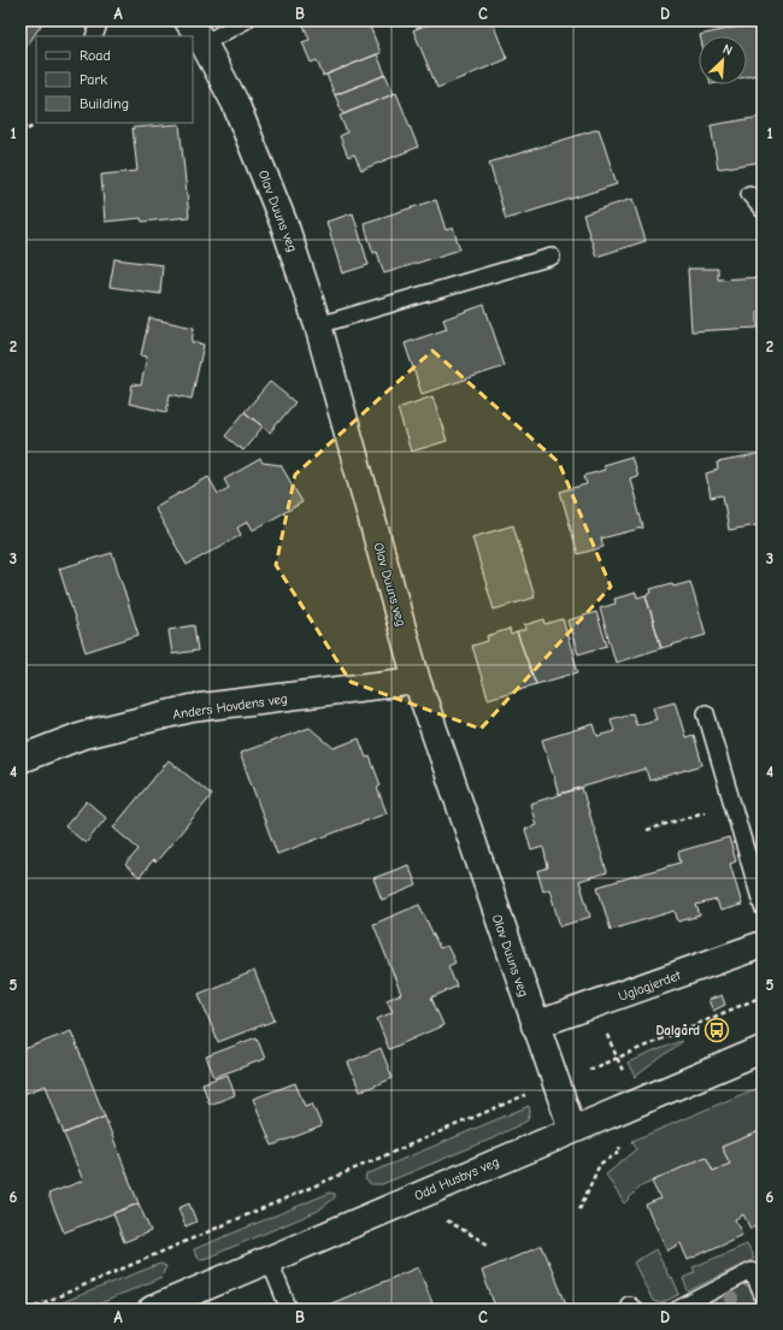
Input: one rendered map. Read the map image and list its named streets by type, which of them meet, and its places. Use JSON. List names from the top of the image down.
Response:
{
  "streets": {
    "street": [
      "Olav Duuns veg",
      "Anders Hovdens veg",
      "Uglagjerdet",
      "Odd Husbys veg"
    ]
  },
  "crossings": [
    ["Olav Duuns veg", "Anders Hovdens veg"],
    ["Olav Duuns veg", "Uglagjerdet"],
    ["Olav Duuns veg", "Odd Husbys veg"]
  ],
  "places": {
    "bus stop": ["Dalgård"]
  },
  "legend": ["Road", "Park", "Building"],
  "north": "top right",
  "grid": {
    "columns": [
      "A",
      "B",
      "C",
      "D"
    ],
    "rows": [
      "1",
      "2",
      "3",
      "4",
      "5",
      "6"
    ]
  }
}
